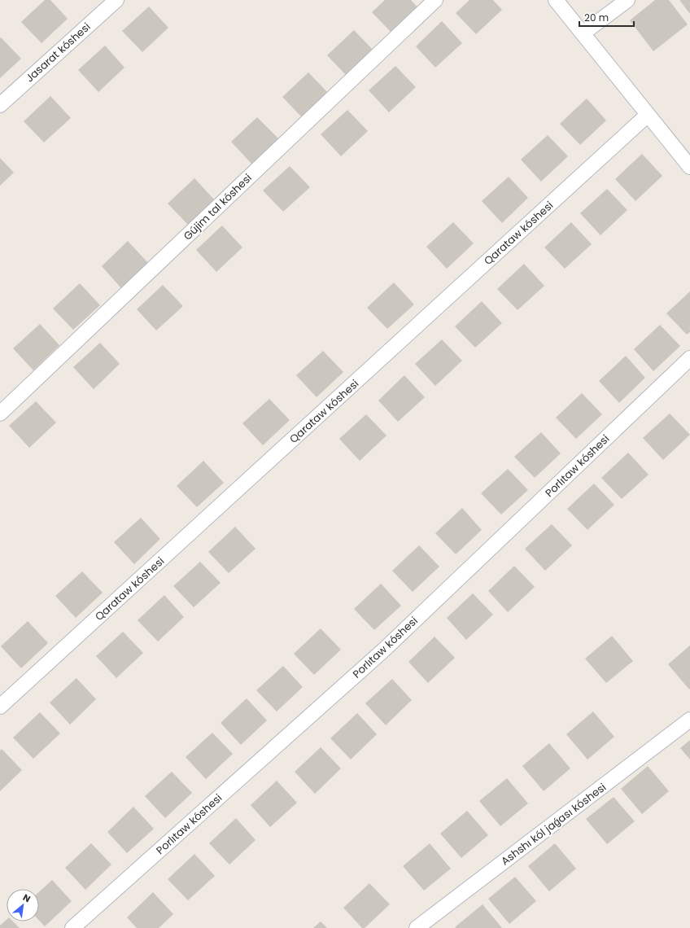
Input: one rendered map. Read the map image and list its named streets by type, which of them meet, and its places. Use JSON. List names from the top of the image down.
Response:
{
  "streets": {
    "street": [
      "Jasarat kóshesi",
      "Gújim tal kóshesi",
      "Qarataw kóshesi",
      "Porlıtaw kóshesi",
      "Ashshı kól jaǵası kóshesi"
    ]
  },
  "scale_bar": "20 m",
  "north": "top right"
}
